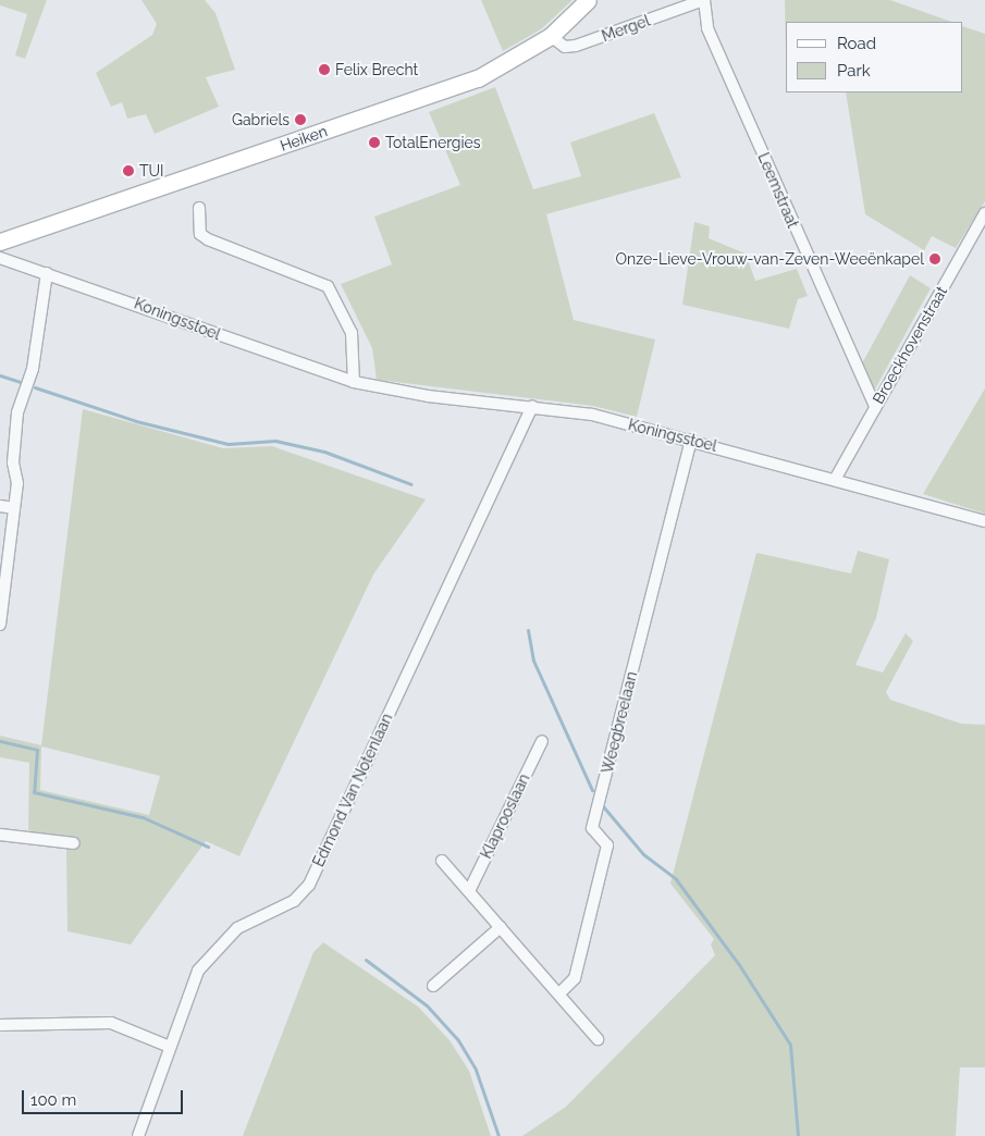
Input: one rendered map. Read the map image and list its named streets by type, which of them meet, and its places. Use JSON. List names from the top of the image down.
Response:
{
  "streets": {
    "main road": ["Heiken"],
    "street": [
      "Mergel",
      "Leemstraat",
      "Koningsstoel",
      "Broeckhovenstraat",
      "Weegbreelaan",
      "Edmond Van Notenlaan",
      "Klaprooslaan"
    ]
  },
  "crossings": [
    ["Mergel", "Heiken"],
    ["Mergel", "Leemstraat"],
    ["Leemstraat", "Broeckhovenstraat"],
    ["Koningsstoel", "Broeckhovenstraat"],
    ["Koningsstoel", "Weegbreelaan"],
    ["Koningsstoel", "Edmond Van Notenlaan"]
  ],
  "places": [
    "Felix Brecht",
    "Gabriels",
    "TotalEnergies",
    "TUI",
    "Onze-Lieve-Vrouw-van-Zeven-Weeënkapel"
  ],
  "legend": ["Road", "Park"],
  "scale_bar": "100 m"
}
